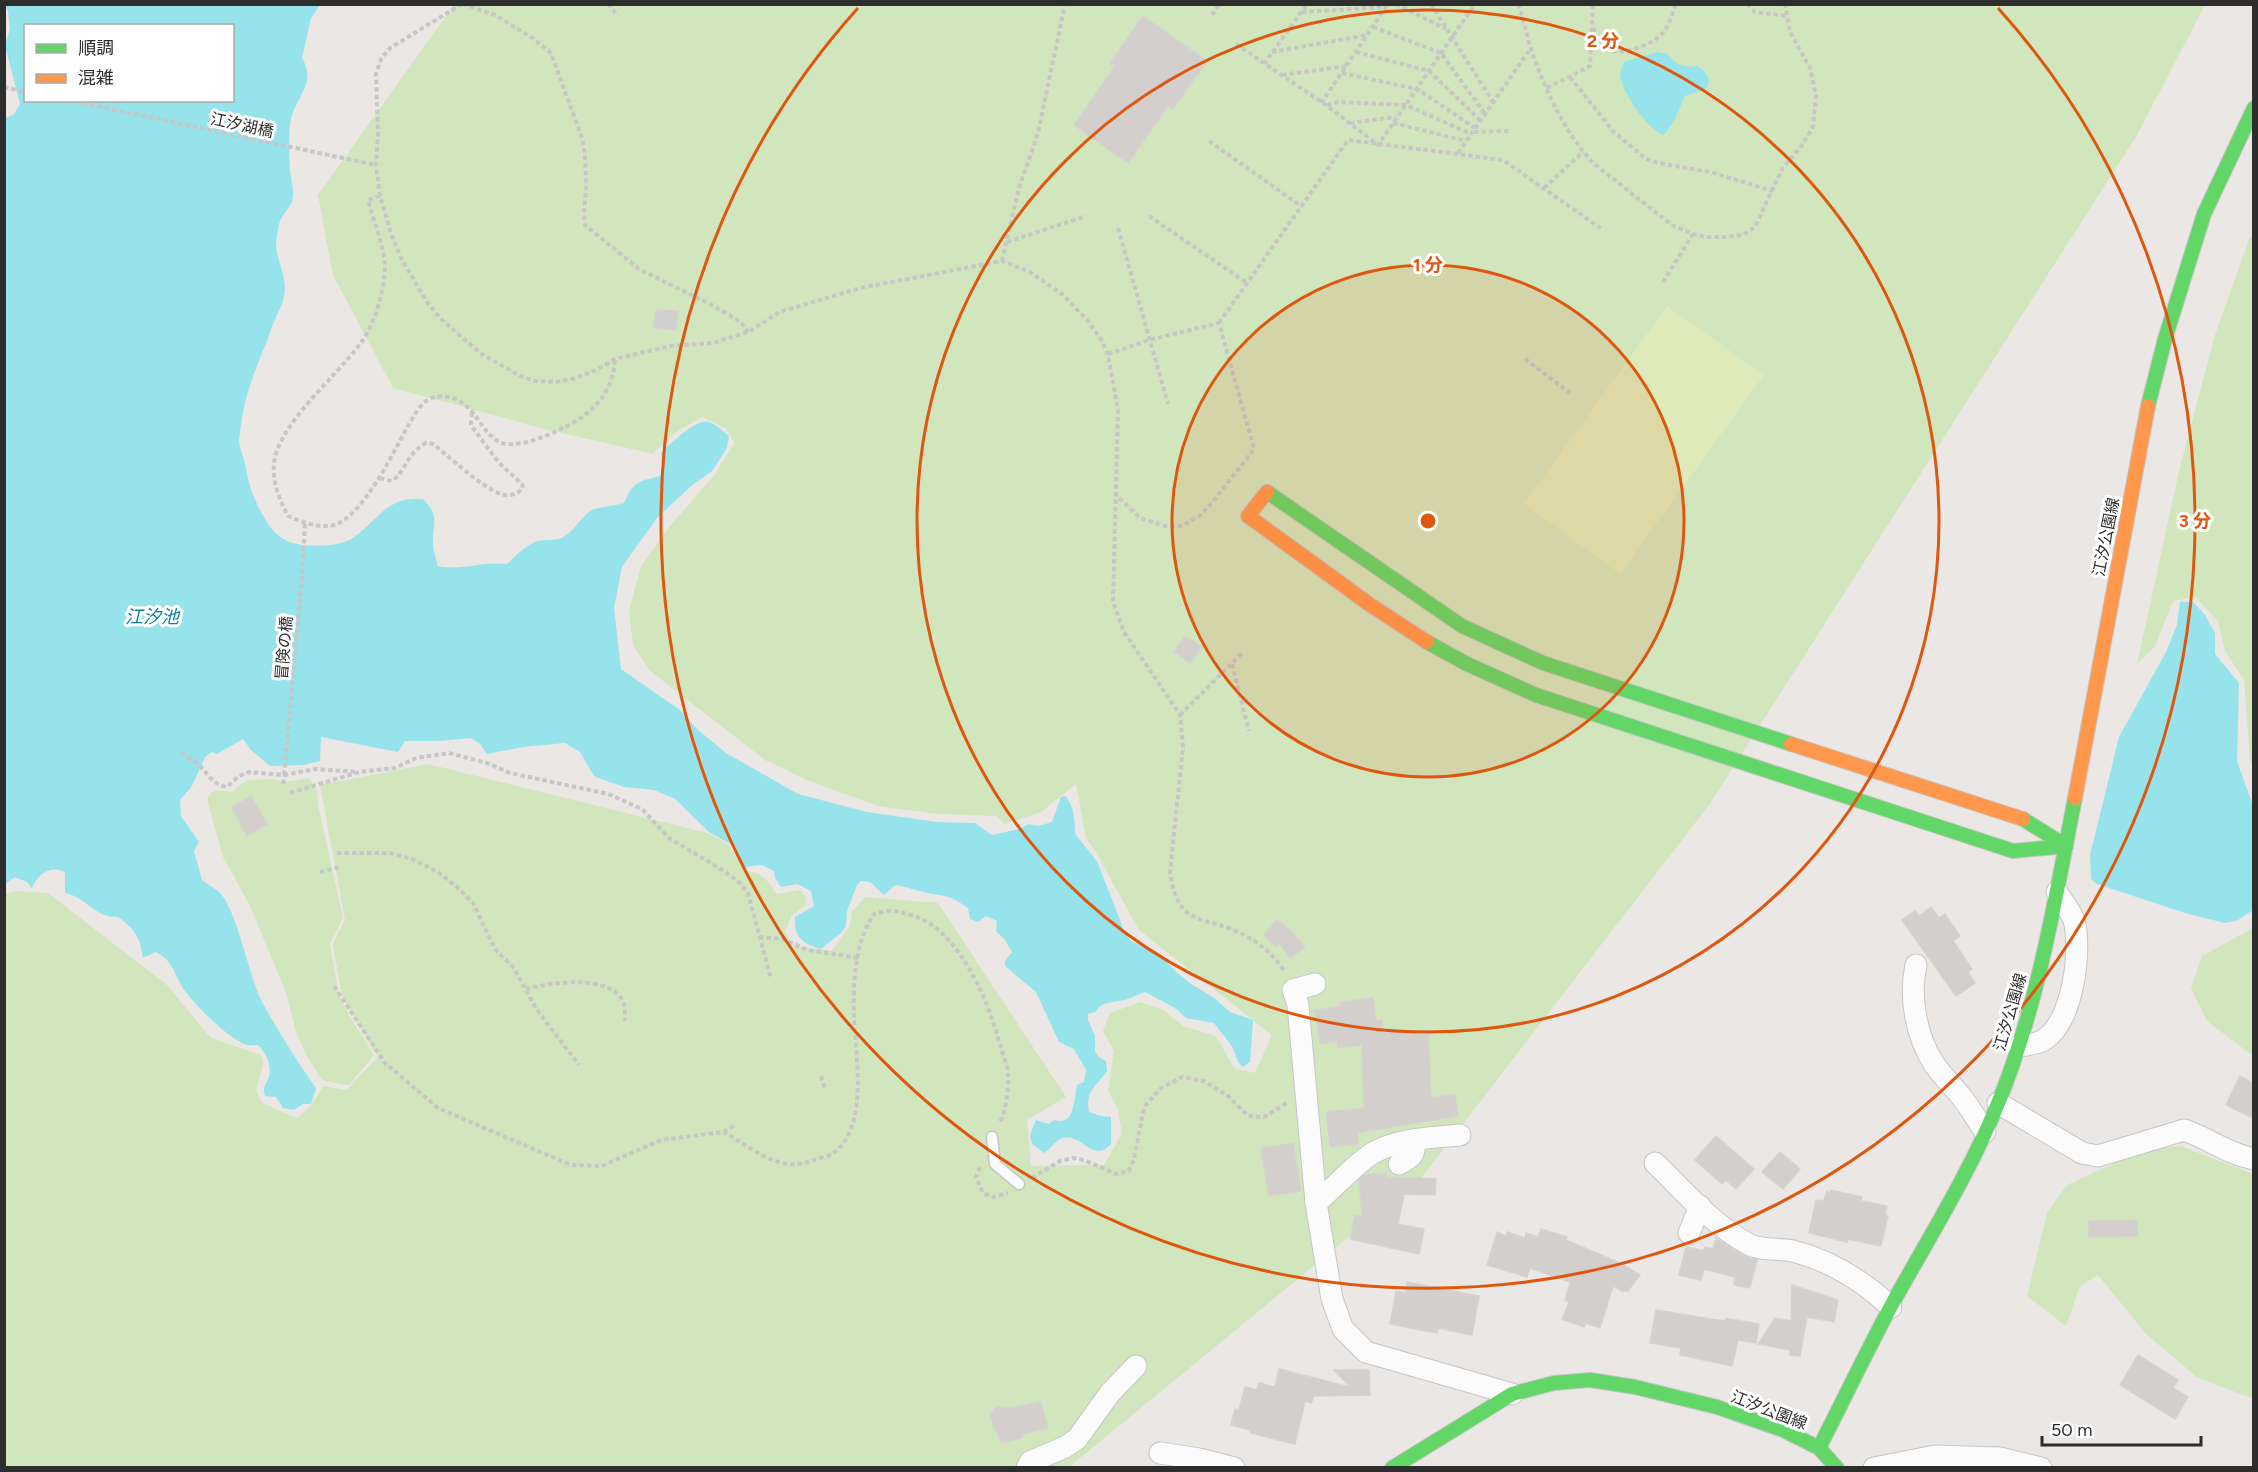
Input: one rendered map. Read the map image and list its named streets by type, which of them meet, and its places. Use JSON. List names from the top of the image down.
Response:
{
  "streets": {
    "main road": ["江汐公園線"],
    "path": ["江汐湖橋", "冒険の橋"]
  },
  "water": ["江汐池"],
  "legend": ["順調", "混雑"],
  "scale_bar": "50 m",
  "rings": ["2 分", "1 分", "3 分"]
}
